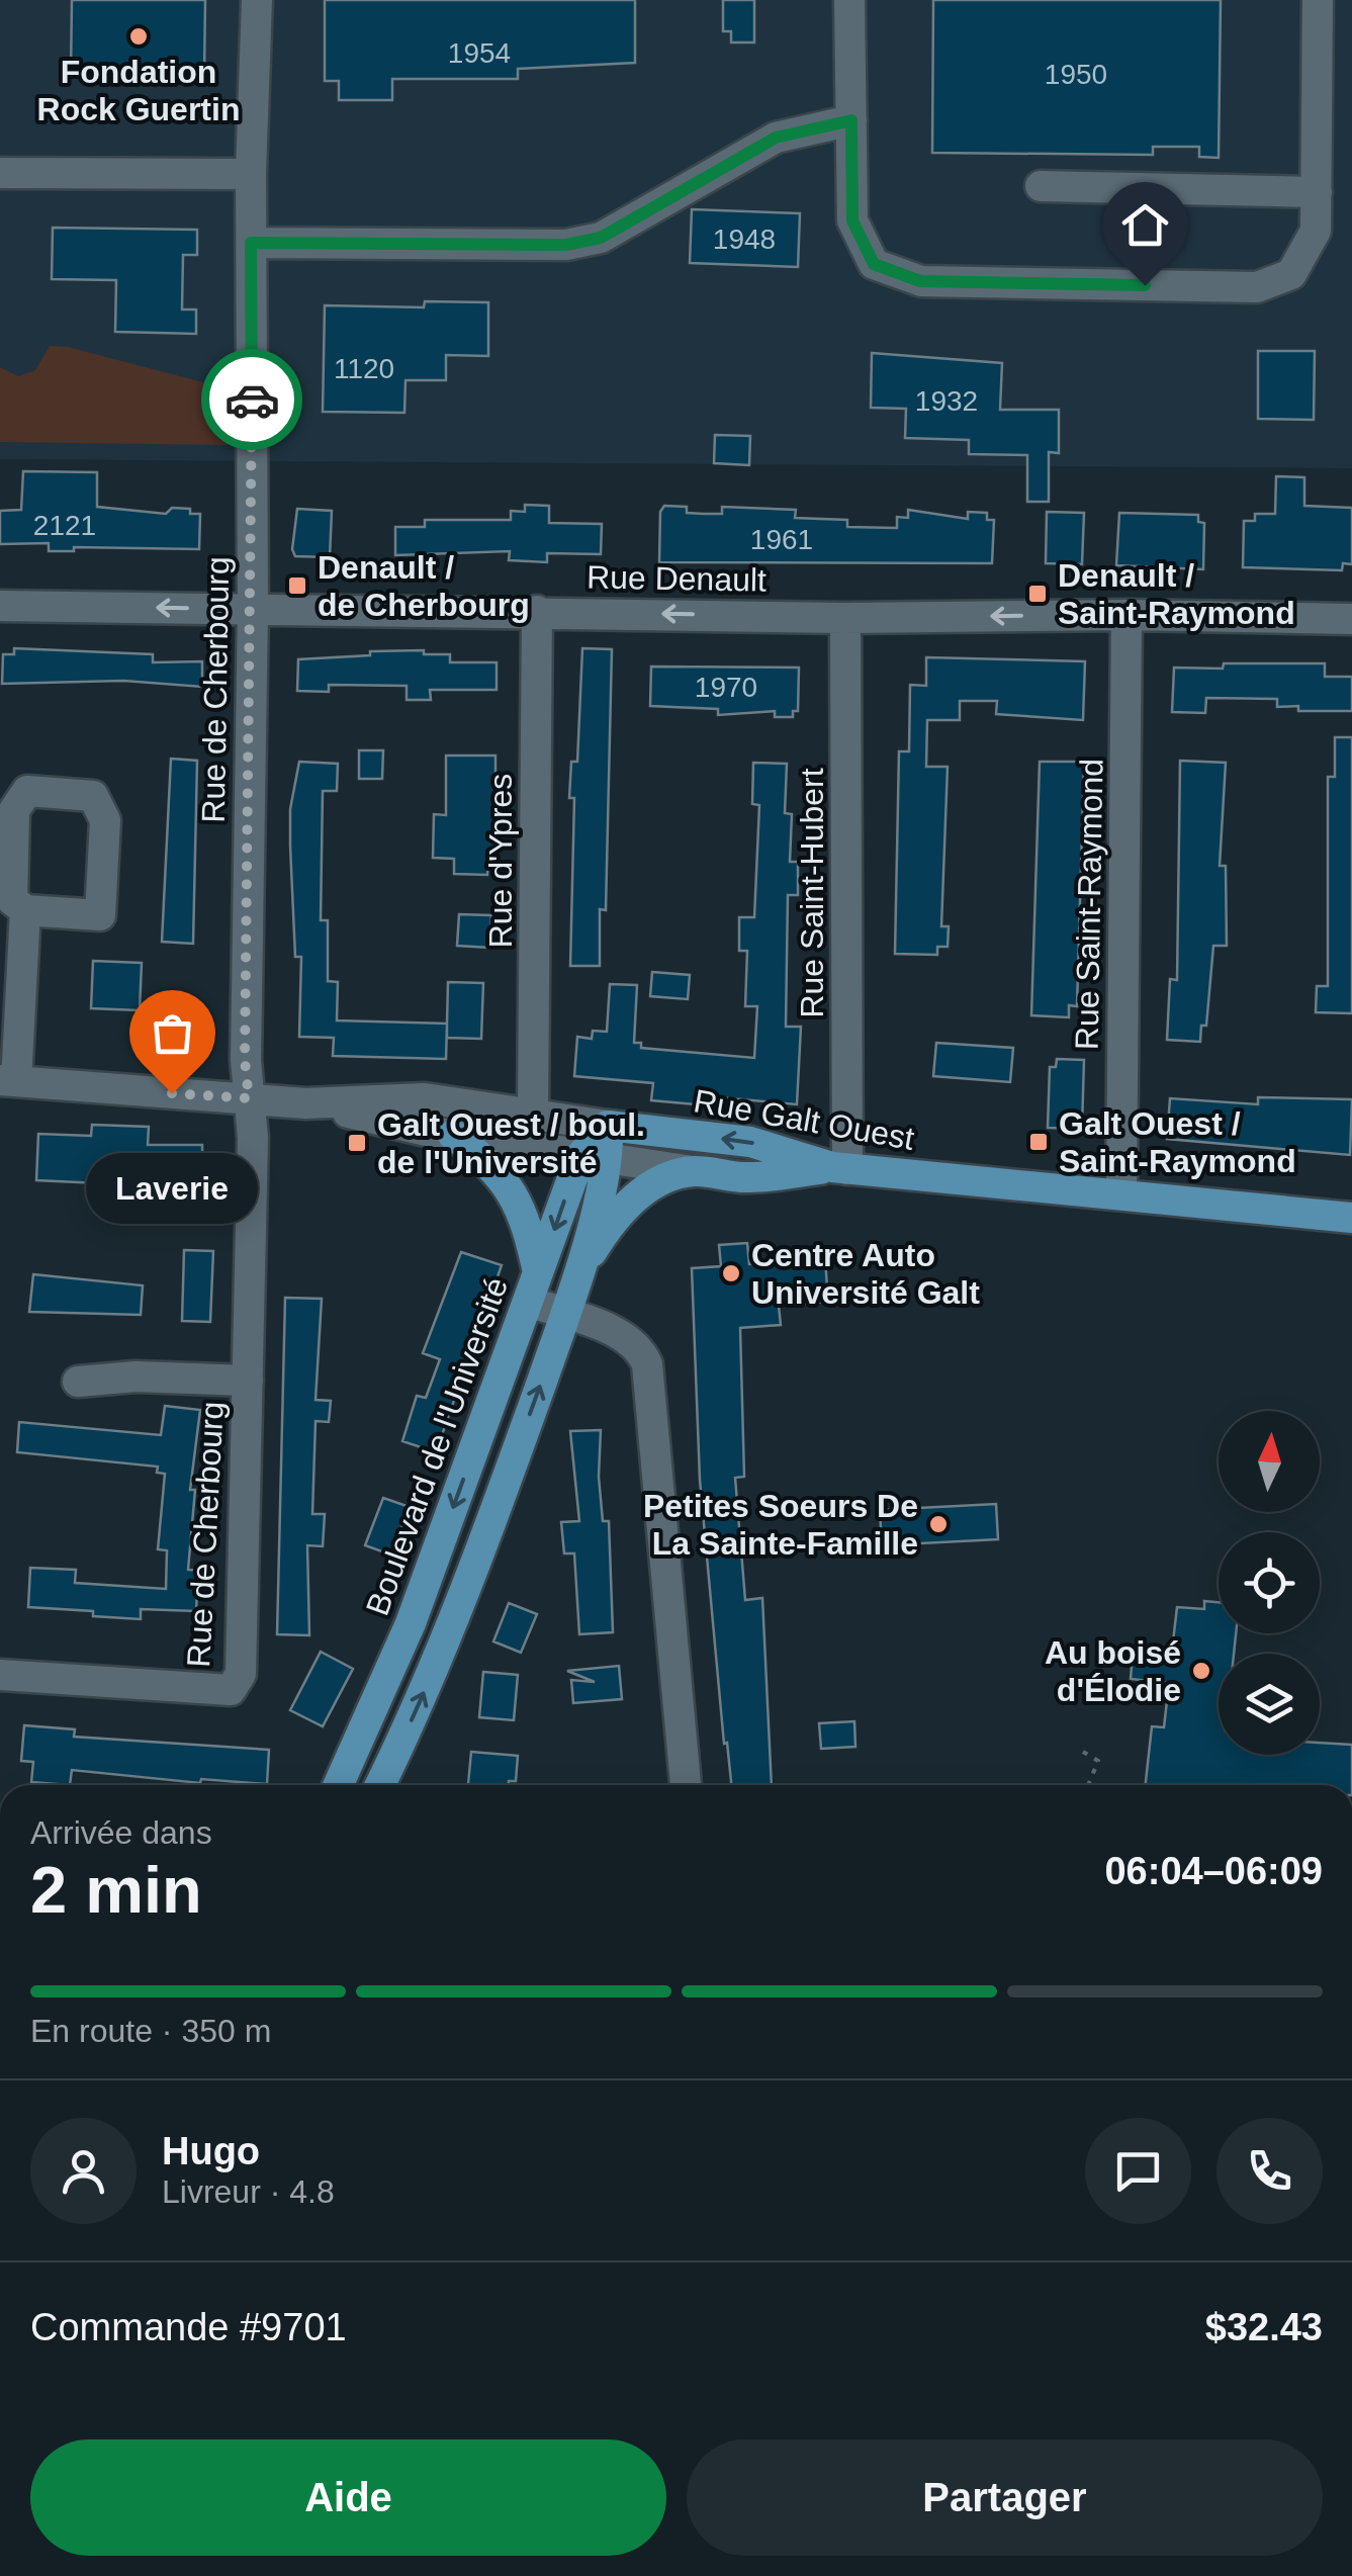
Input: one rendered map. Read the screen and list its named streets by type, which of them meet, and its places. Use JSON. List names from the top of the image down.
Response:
{
  "streets": {
    "main road": ["Rue Galt Ouest", "Boulevard de l'Université"],
    "street": [
      "Rue Denault",
      "Rue de Cherbourg",
      "Rue d'Ypres",
      "Rue Saint-Hubert",
      "Rue Saint-Raymond"
    ]
  },
  "crossings": [
    ["Rue Denault", "Rue de Cherbourg"],
    ["Rue Denault", "Rue d'Ypres"],
    ["Rue Denault", "Rue Saint-Hubert"],
    ["Rue Denault", "Rue Saint-Raymond"],
    ["Rue de Cherbourg", "Rue Galt Ouest"],
    ["Rue d'Ypres", "Rue Galt Ouest"],
    ["Rue Saint-Hubert", "Rue Galt Ouest"],
    ["Rue Saint-Raymond", "Rue Galt Ouest"],
    ["Rue Galt Ouest", "Boulevard de l'Université"]
  ],
  "one_way": ["Rue Denault"],
  "places": {
    "other": [
      "Fondation Rock Guertin",
      "Laverie",
      "Centre Auto Université Galt",
      "Petites Soeurs De La Sainte-Famille",
      "Au boisé d'Élodie"
    ],
    "transit": [
      "Denault / de Cherbourg",
      "Denault / Saint-Raymond",
      "Galt Ouest / Saint-Raymond",
      "Galt Ouest / boul. de l'Université"
    ]
  },
  "house_numbers": [
    "1954",
    "1950",
    "1948",
    "1120",
    "1932",
    "2121",
    "1961",
    "1970"
  ],
  "north": "top",
  "page": {
    "bubble": "Laverie",
    "heading": ["2 min", "Arrivée dans", "06:04–06:09"],
    "panel": [
      "Hugo",
      "Livreur · 4.8",
      "Commande #9701",
      "$32.43"
    ],
    "bar": "En route · 350 m",
    "buttons": ["Aide", "Partager"]
  }
}
